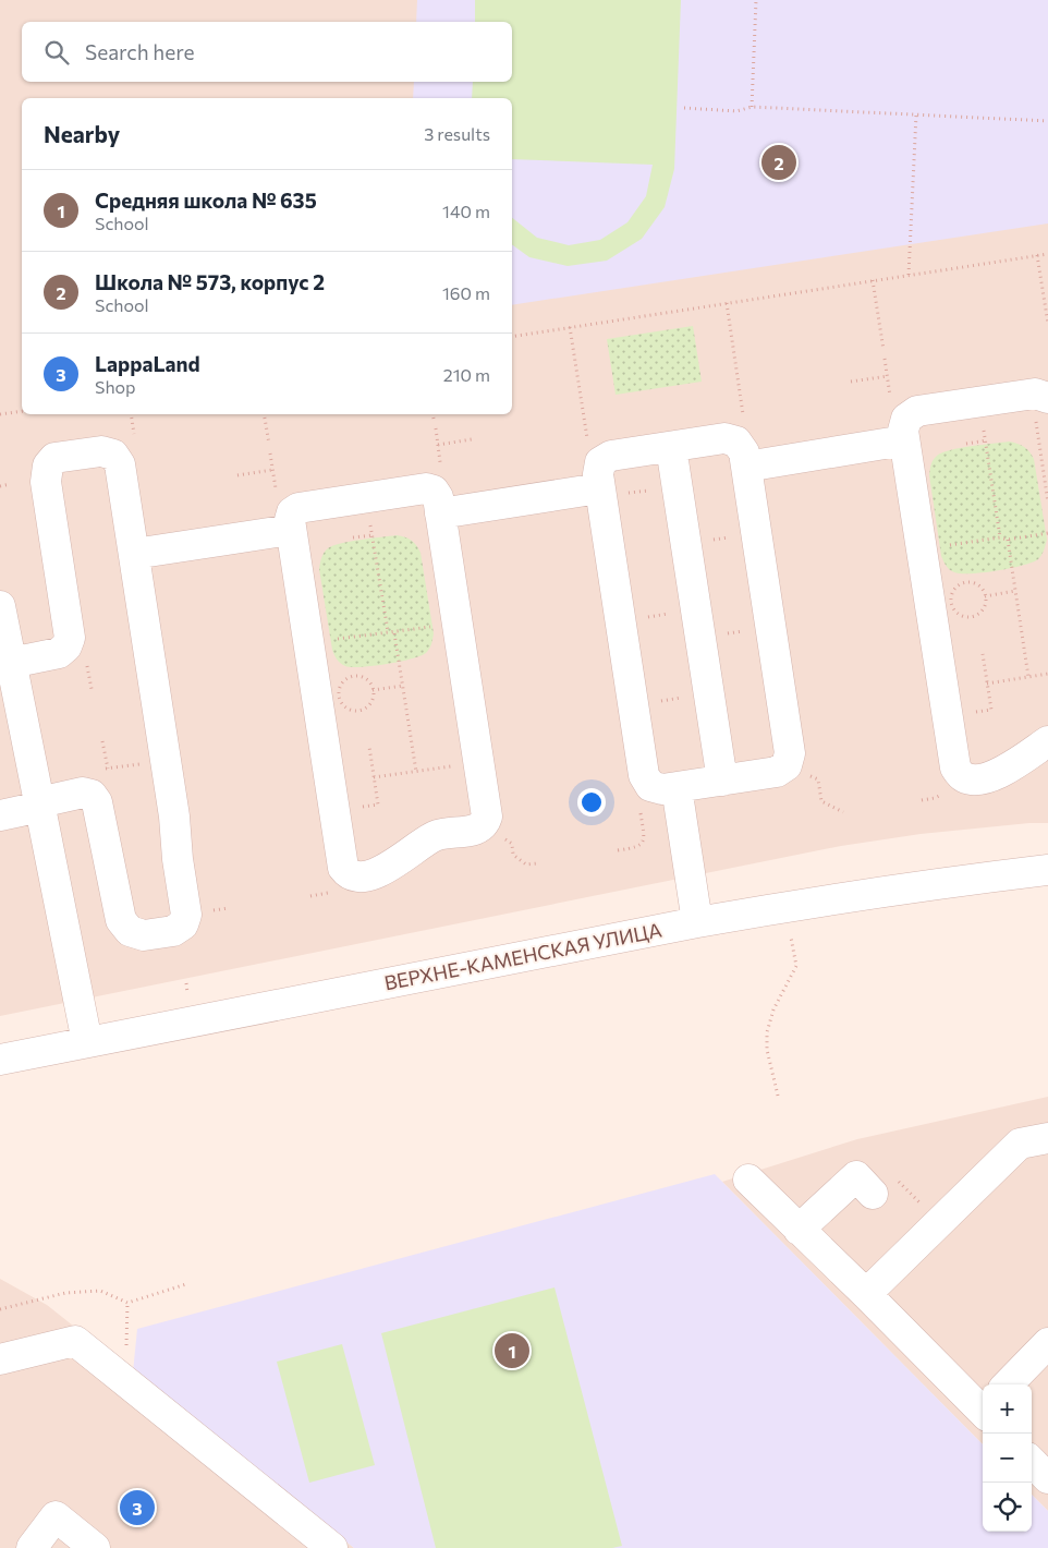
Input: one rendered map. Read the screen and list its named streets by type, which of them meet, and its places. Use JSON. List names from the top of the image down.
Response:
{
  "streets": {
    "street": ["ВЕРХНЕ-КАМЕНСКАЯ УЛИЦА"]
  },
  "page": {
    "search": "Search here",
    "heading": ["Nearby", "3 results"],
    "pins": ["2", "1", "3"],
    "list": [
      {
        "mark": "1",
        "name": "Средняя школа № 635",
        "note": "School",
        "value": "140 m"
      },
      {
        "mark": "2",
        "name": "Школа № 573, корпус 2",
        "note": "School",
        "value": "160 m"
      },
      {
        "mark": "3",
        "name": "LappaLand",
        "note": "Shop",
        "value": "210 m"
      }
    ],
    "map_buttons": ["+", "−"]
  }
}
